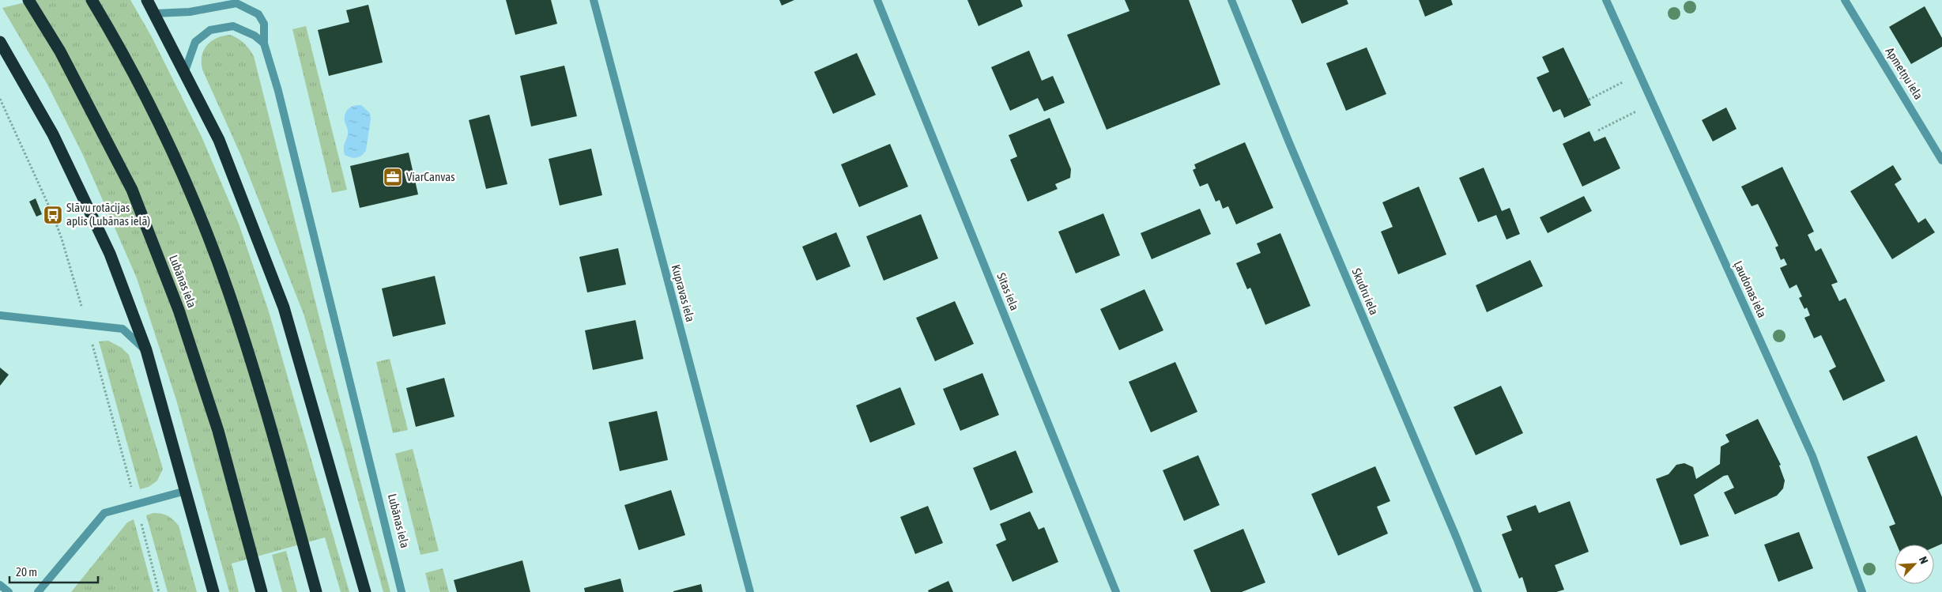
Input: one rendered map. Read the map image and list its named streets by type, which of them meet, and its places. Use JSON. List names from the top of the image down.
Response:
{
  "streets": {
    "highway": ["Lubānas iela"],
    "street": [
      "Apmetņu iela",
      "Ļaudonas iela",
      "Sitas iela",
      "Skudru iela",
      "Kupravas iela"
    ]
  },
  "places": {
    "office": ["ViarCanvas"],
    "bus stop": ["Slāvu rotācijas aplis (Lubānas ielā)"]
  },
  "scale_bar": "20 m",
  "north": "top right"
}
